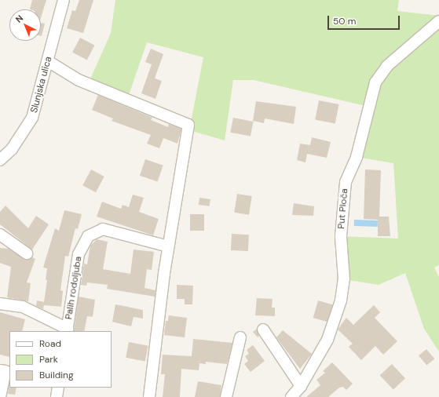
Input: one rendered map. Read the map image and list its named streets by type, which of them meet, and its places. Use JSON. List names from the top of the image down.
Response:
{
  "streets": {
    "street": ["Slunjska ulica", "Put Ploča", "Palih rodoljuba"]
  },
  "legend": ["Road", "Park", "Building"],
  "scale_bar": "50 m",
  "north": "top left"
}
